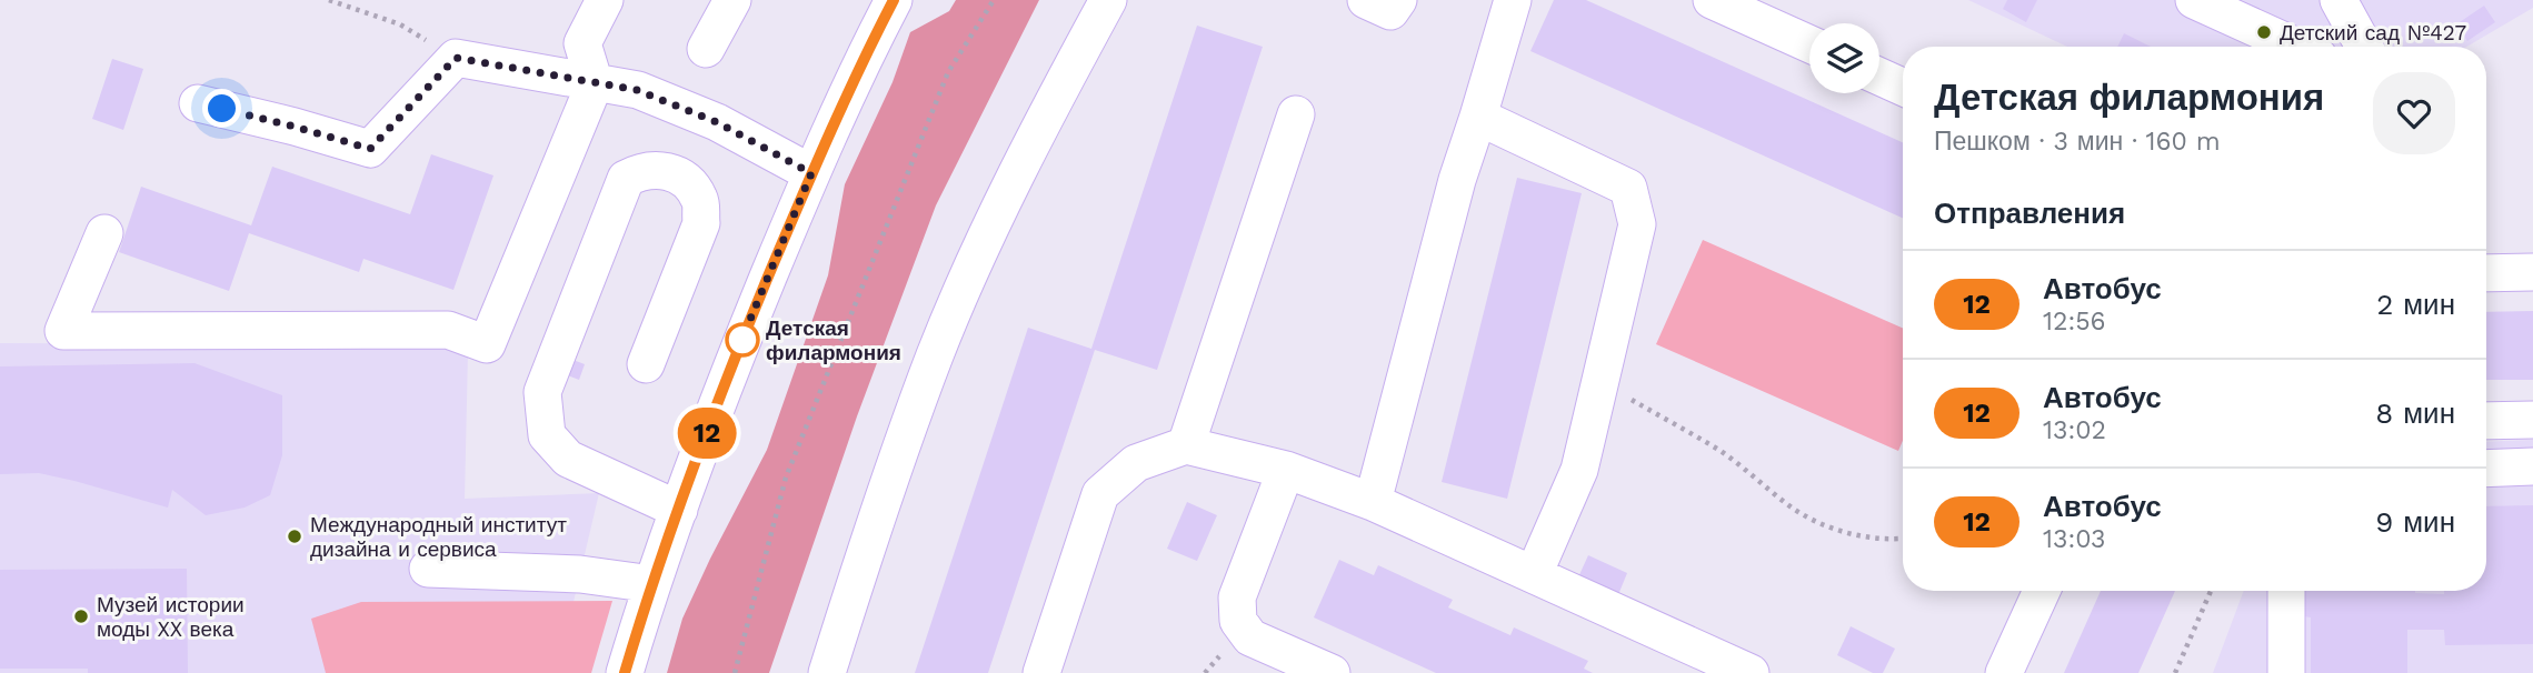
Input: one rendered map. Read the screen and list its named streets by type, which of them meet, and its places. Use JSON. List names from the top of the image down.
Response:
{
  "places": [
    "Детский сад №427",
    "Детская филармония",
    "Международный институт дизайна и сервиса",
    "Музей истории моды XX века"
  ],
  "lines": ["bus line 12"],
  "page": {
    "on_map": "12",
    "heading": [
      ["Детская филармония", "Пешком · 3 мин · 160 m"],
      "Отправления"
    ],
    "list": [
      {
        "mark": "12",
        "name": "Автобус",
        "note": "12:56",
        "value": "2 мин"
      },
      {
        "mark": "12",
        "name": "Автобус",
        "note": "13:02",
        "value": "8 мин"
      },
      {
        "mark": "12",
        "name": "Автобус",
        "note": "13:03",
        "value": "9 мин"
      }
    ]
  }
}
